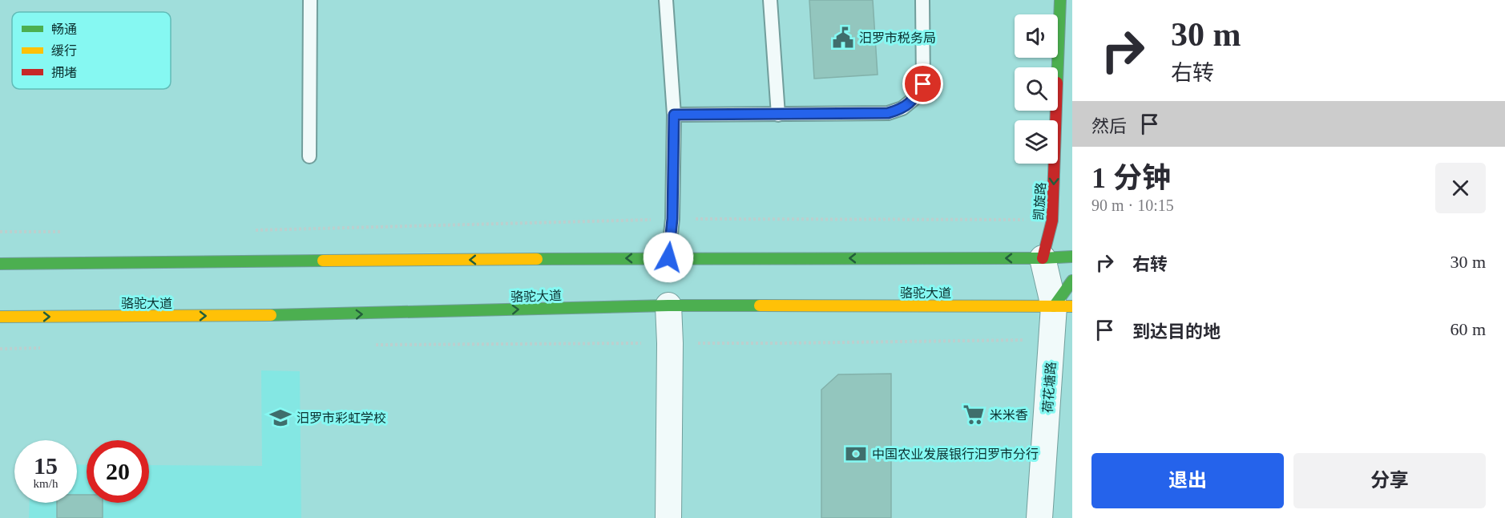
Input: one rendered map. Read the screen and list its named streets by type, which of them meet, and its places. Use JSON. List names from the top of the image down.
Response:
{
  "streets": {
    "main road": ["凯旋路", "骆驼大道"],
    "street": ["荷花塘路"]
  },
  "crossings": [
    ["凯旋路", "荷花塘路"],
    ["骆驼大道", "荷花塘路"]
  ],
  "one_way": ["凯旋路"],
  "places": {
    "public building": ["汨罗市税务局"],
    "supermarket": ["米米香"],
    "school or university": ["汨罗市彩虹学校"],
    "bank": ["中国农业发展银行汨罗市分行"]
  },
  "legend": ["畅通", "缓行", "拥堵"],
  "page": {
    "turn": ["30 m", "右转"],
    "then": "然后",
    "heading": ["1 分钟", "90 m · 10:15"],
    "list": [
      {
        "name": "右转",
        "value": "30 m"
      },
      {
        "name": "到达目的地",
        "value": "60 m"
      }
    ],
    "speed": "15 km/h",
    "limit": "20",
    "buttons": ["退出", "分享"]
  }
}
